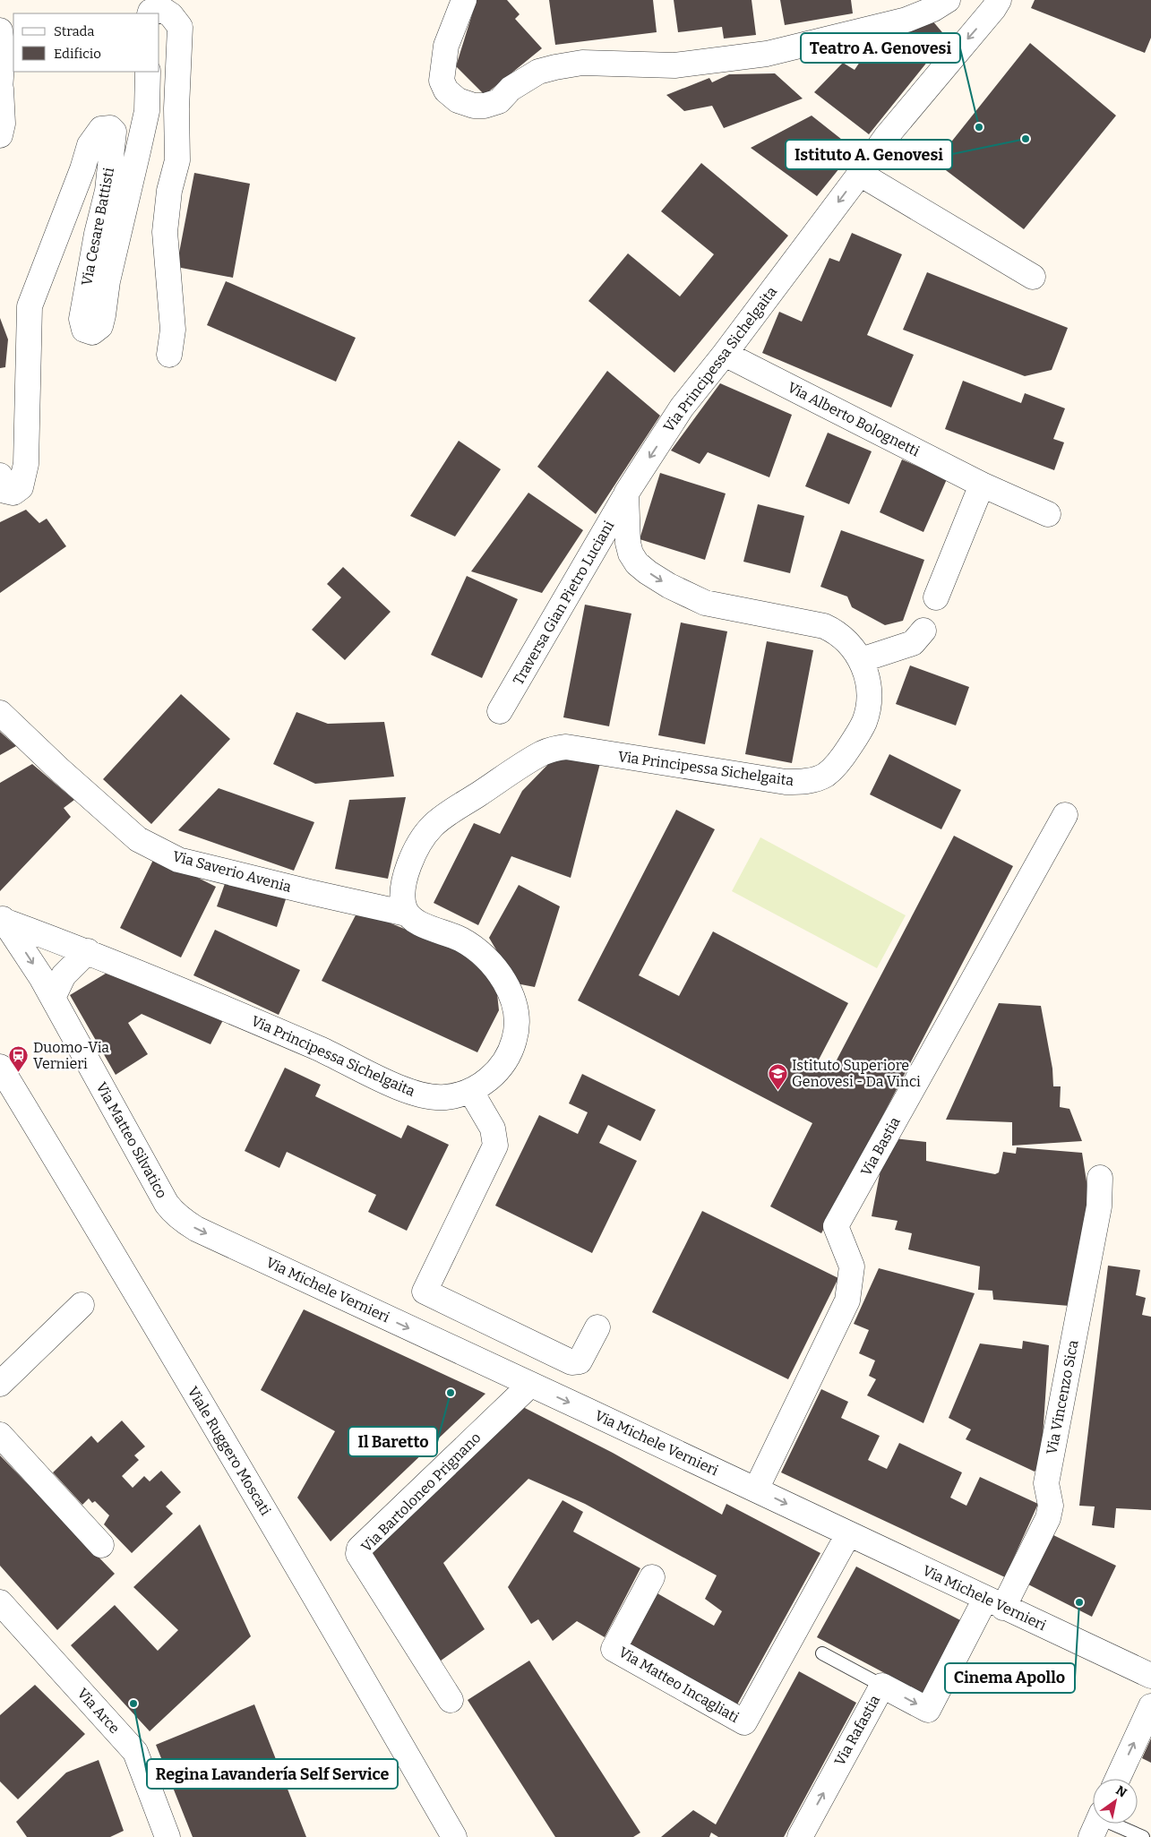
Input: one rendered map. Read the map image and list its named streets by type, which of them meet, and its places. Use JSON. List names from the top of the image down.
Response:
{
  "streets": {
    "street": [
      "Via Cesare Battisti",
      "Via Principessa Sichelgaita",
      "Via Alberto Bolognetti",
      "Traversa Gian Pietro Luciani",
      "Via Saverio Avenia",
      "Via Matteo Silvatico",
      "Via Bastia",
      "Via Michele Vernieri",
      "Via Vincenzo Sica",
      "Viale Ruggero Moscati",
      "Via Bartoloneo Prignano",
      "Via Matteo Incagliati",
      "Via Arce",
      "Via Rafastia"
    ]
  },
  "crossings": [
    ["Via Principessa Sichelgaita", "Via Alberto Bolognetti"],
    ["Via Principessa Sichelgaita", "Traversa Gian Pietro Luciani"],
    ["Via Principessa Sichelgaita", "Via Saverio Avenia"],
    ["Via Principessa Sichelgaita", "Via Matteo Silvatico"],
    ["Via Matteo Silvatico", "Via Michele Vernieri"],
    ["Via Bastia", "Via Michele Vernieri"],
    ["Via Michele Vernieri", "Via Vincenzo Sica"],
    ["Via Michele Vernieri", "Via Bartoloneo Prignano"],
    ["Via Michele Vernieri", "Via Matteo Incagliati"],
    ["Via Michele Vernieri", "Via Rafastia"],
    ["Via Vincenzo Sica", "Via Rafastia"]
  ],
  "one_way": ["Via Michele Vernieri", "Via Rafastia"],
  "places": {
    "other": [
      "Teatro A. Genovesi",
      "Istituto A. Genovesi",
      "Il Baretto",
      "Cinema Apollo",
      "Regina Lavandería Self Service"
    ],
    "station": ["Duomo-Via Vernieri"],
    "school or university": ["Istituto Superiore Genovesi - Da Vinci"]
  },
  "legend": ["Strada", "Edificio"],
  "north": "top right"
}
